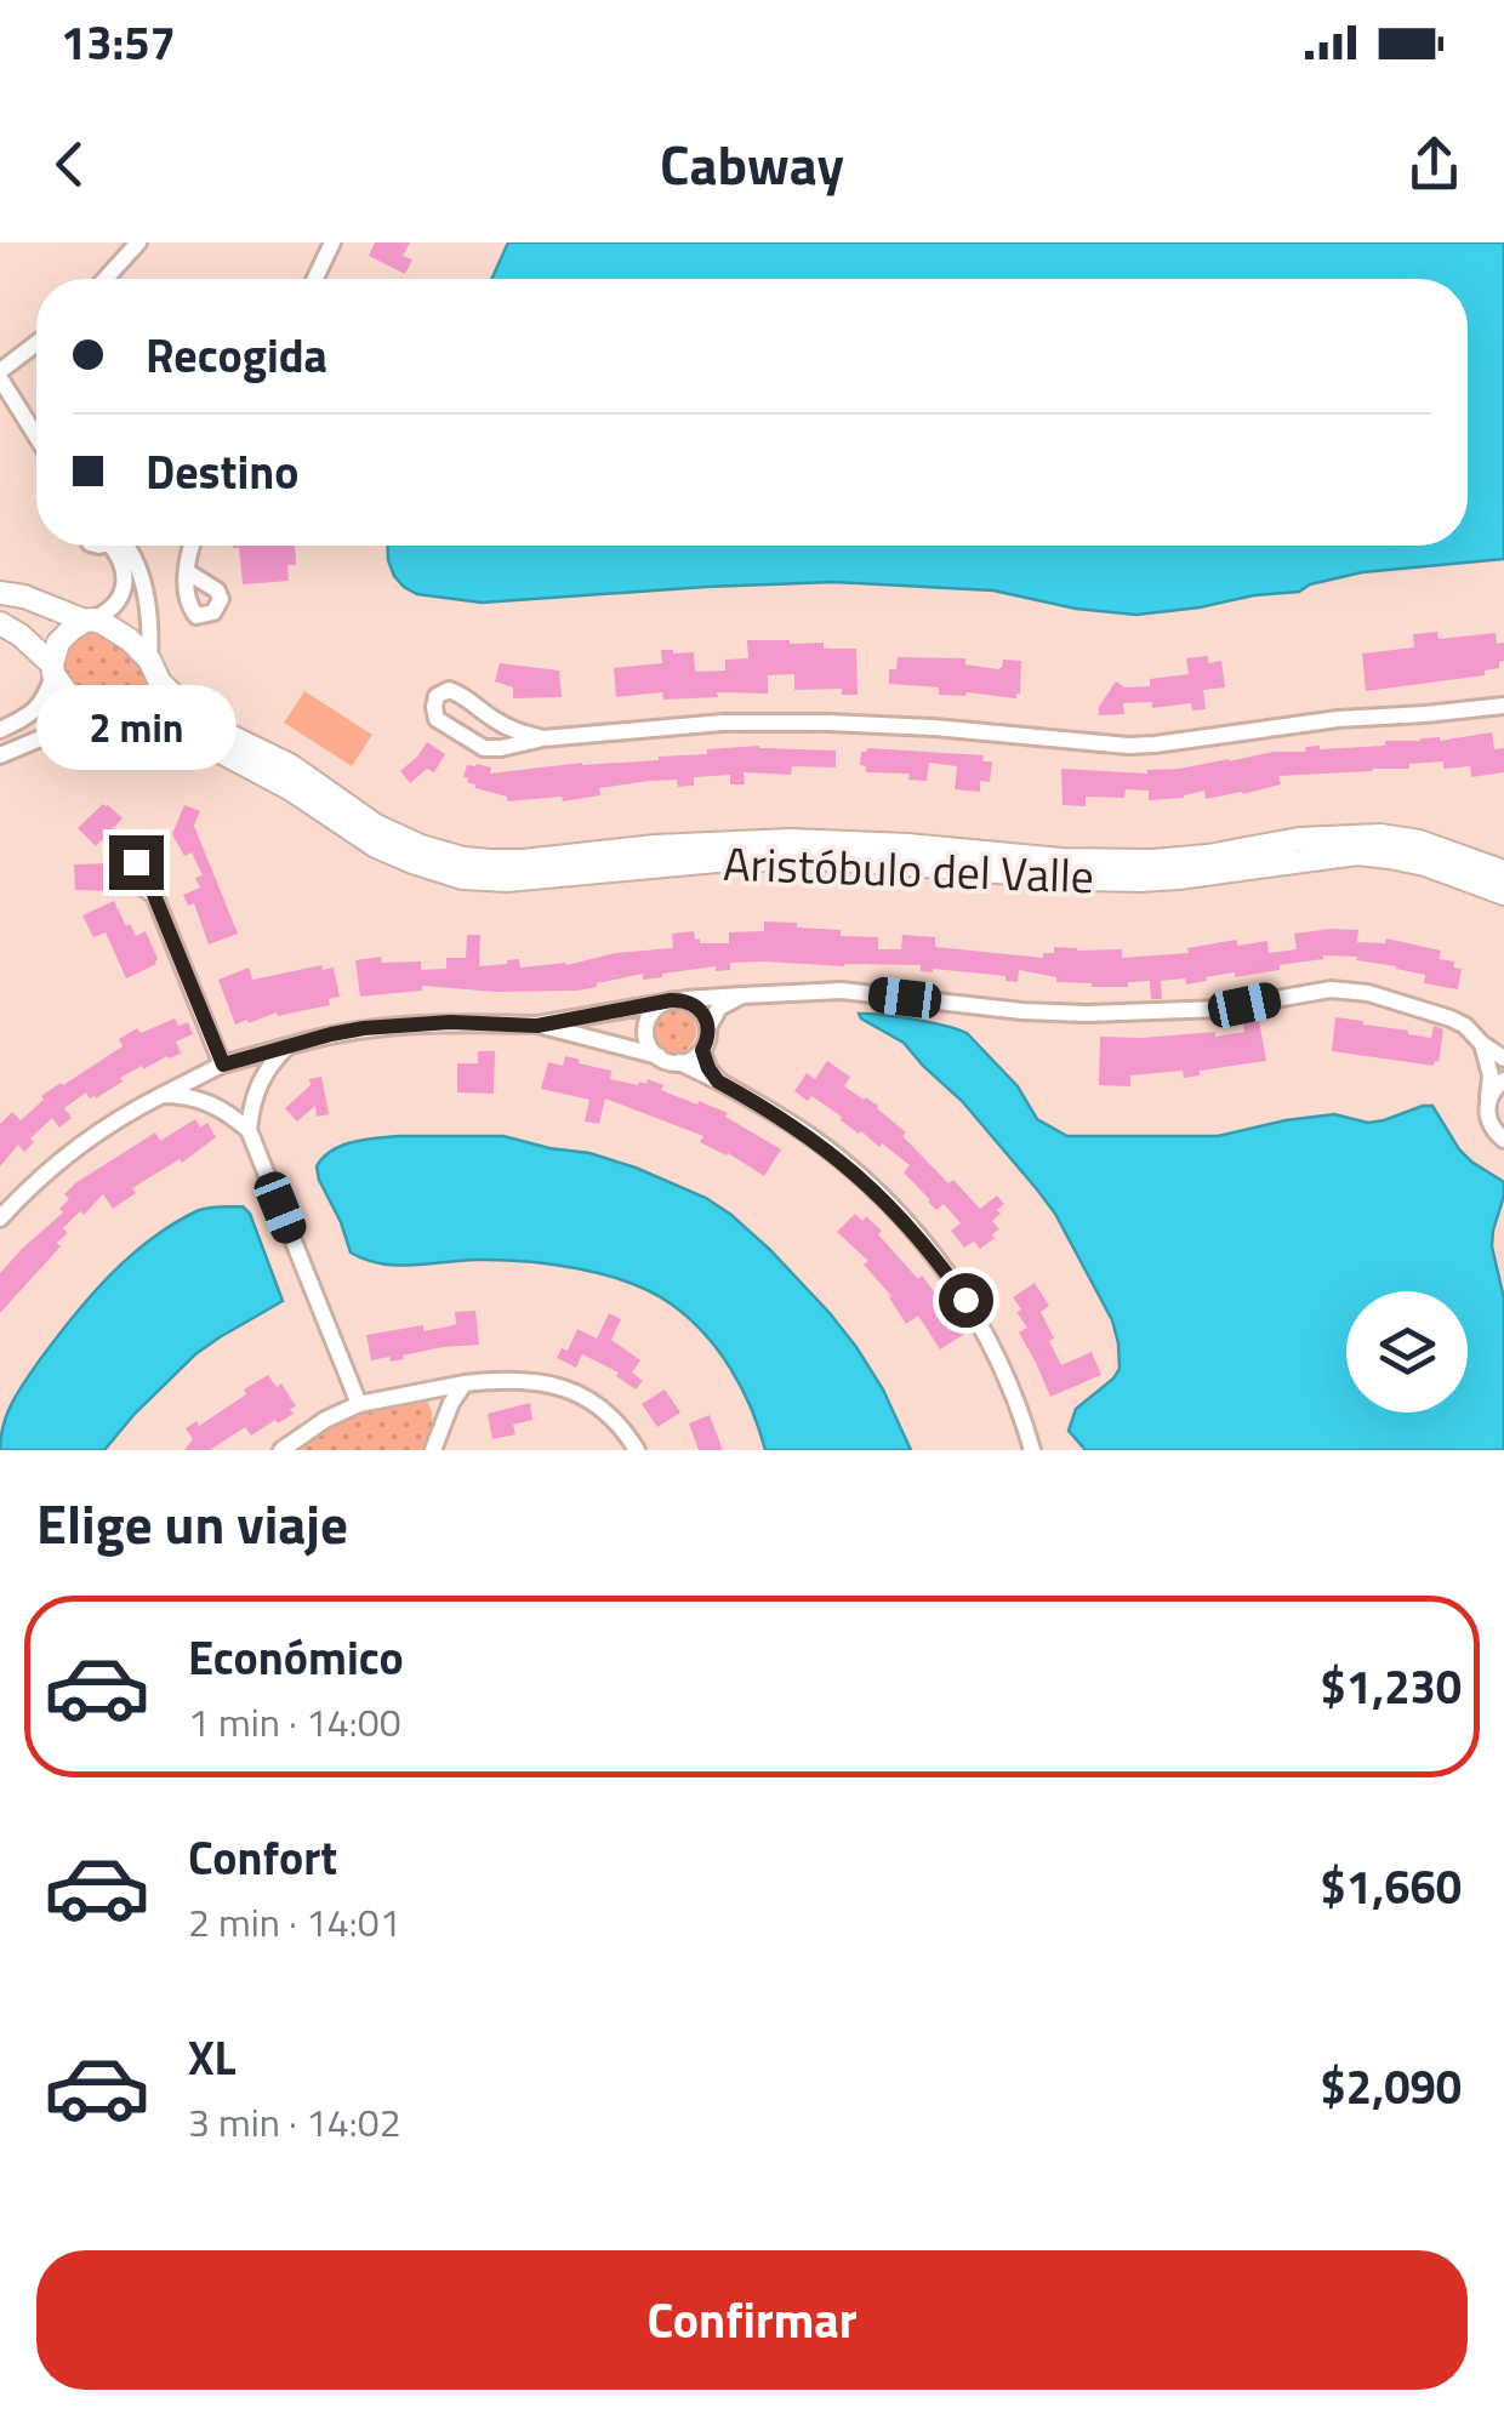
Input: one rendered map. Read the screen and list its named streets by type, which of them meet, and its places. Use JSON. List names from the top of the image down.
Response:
{
  "streets": {
    "street": ["Aristóbulo del Valle"]
  },
  "page": {
    "status": "13:57",
    "header": "Cabway",
    "banner": ["Recogida", "Destino"],
    "bubble": "2 min",
    "heading": "Elige un viaje",
    "list": [
      {
        "name": "Económico",
        "note": "1 min · 14:00",
        "value": "$1,230"
      },
      {
        "name": "Confort",
        "note": "2 min · 14:01",
        "value": "$1,660"
      },
      {
        "name": "XL",
        "note": "3 min · 14:02",
        "value": "$2,090"
      }
    ],
    "buttons": "Confirmar"
  }
}
